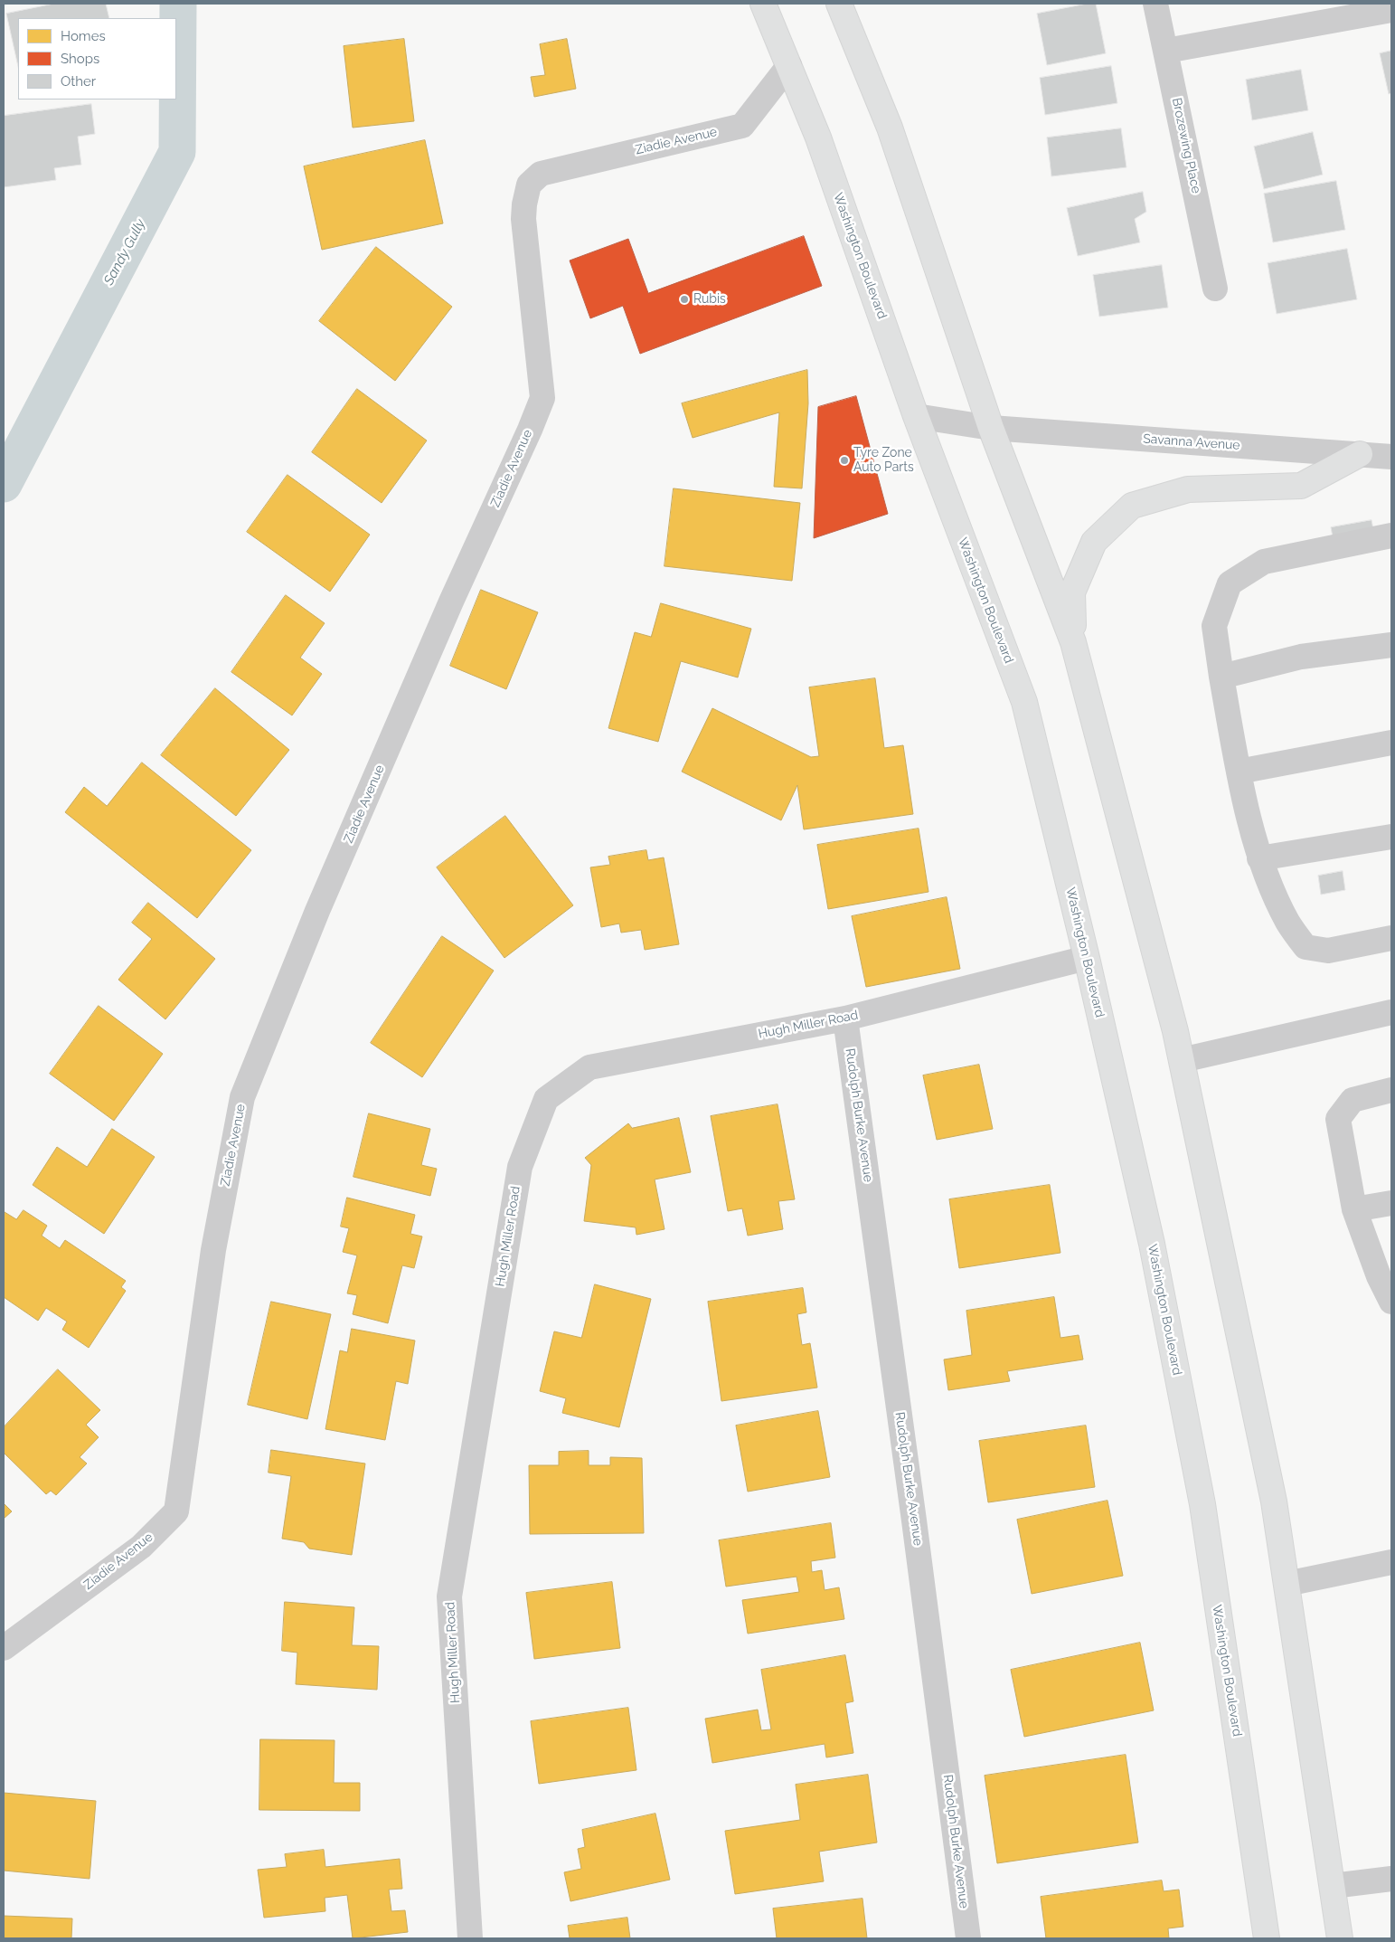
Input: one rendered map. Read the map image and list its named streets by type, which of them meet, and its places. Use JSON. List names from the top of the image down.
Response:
{
  "streets": {
    "highway": ["Washington Boulevard"],
    "street": [
      "Ziadie Avenue",
      "Brozewing Place",
      "Savanna Avenue",
      "Hugh Miller Road",
      "Rudolph Burke Avenue"
    ]
  },
  "crossings": [
    ["Ziadie Avenue", "Washington Boulevard"],
    ["Washington Boulevard", "Savanna Avenue"],
    ["Washington Boulevard", "Hugh Miller Road"],
    ["Hugh Miller Road", "Rudolph Burke Avenue"]
  ],
  "water": ["Sandy Gully"],
  "places": ["Rubis", "Tyre Zone Auto Parts"],
  "legend": ["Homes", "Shops", "Other"]
}
